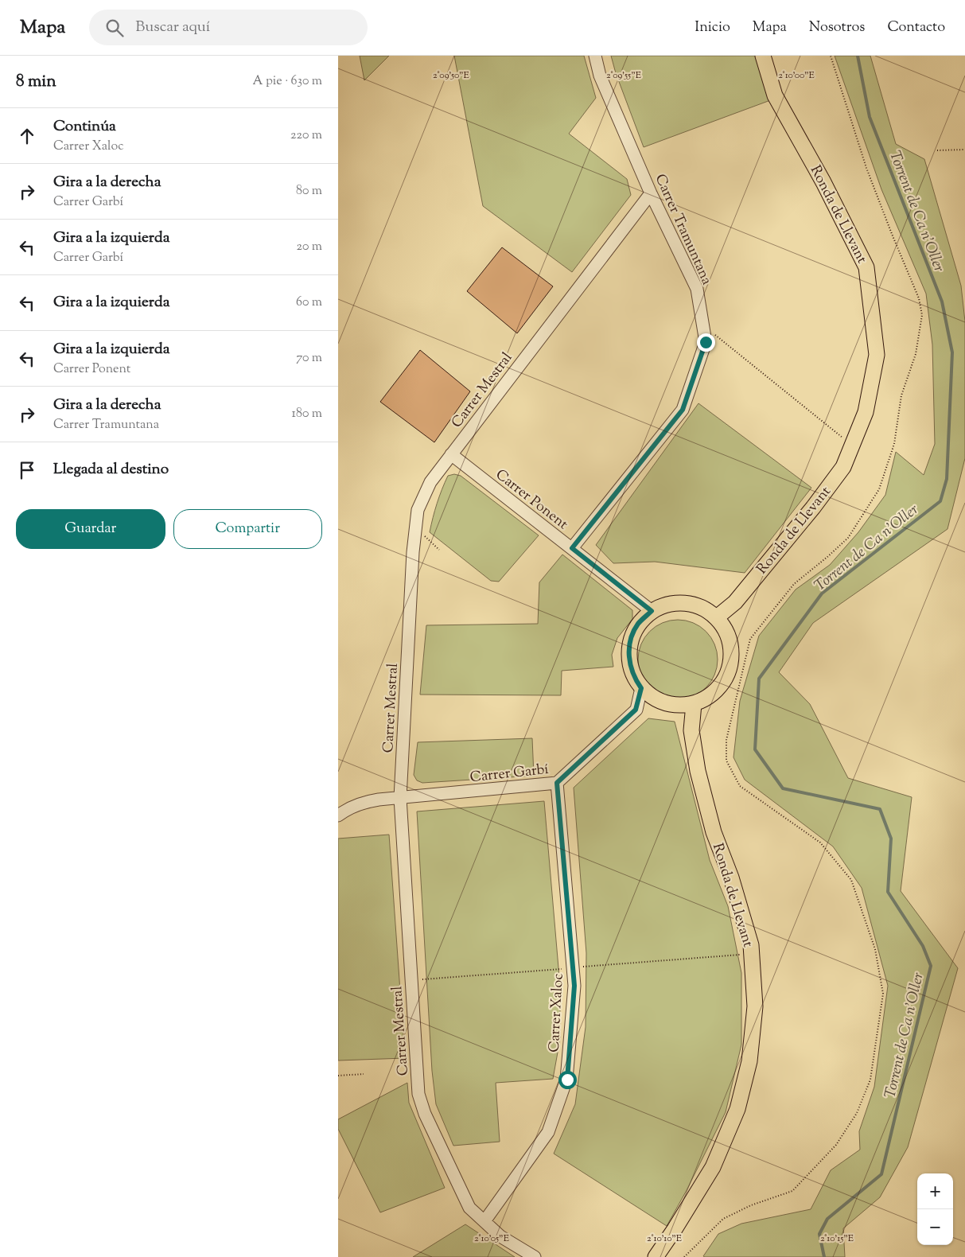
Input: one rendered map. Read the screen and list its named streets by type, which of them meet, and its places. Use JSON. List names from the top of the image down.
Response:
{
  "streets": {
    "main road": ["Ronda de Llevant"],
    "street": [
      "Carrer Tramuntana",
      "Carrer Mestral",
      "Carrer Ponent",
      "Carrer Garbí",
      "Carrer Xaloc"
    ]
  },
  "crossings": [
    ["Ronda de Llevant", "Carrer Ponent"],
    ["Ronda de Llevant", "Carrer Garbí"],
    ["Carrer Tramuntana", "Carrer Mestral"],
    ["Carrer Tramuntana", "Carrer Ponent"],
    ["Carrer Mestral", "Carrer Ponent"],
    ["Carrer Mestral", "Carrer Garbí"],
    ["Carrer Mestral", "Carrer Xaloc"],
    ["Carrer Ponent", "Carrer Garbí"],
    ["Carrer Garbí", "Carrer Xaloc"]
  ],
  "water": ["Torrent de Ca n'Oller"],
  "page": {
    "header": "Mapa",
    "search": "Buscar aquí",
    "nav": [
      "Inicio",
      "Mapa",
      "Nosotros",
      "Contacto"
    ],
    "heading": ["8 min", "A pie · 630 m"],
    "list": [
      ["Continúa", "Carrer Xaloc", "220 m"],
      ["Gira a la derecha", "Carrer Garbí", "80 m"],
      ["Gira a la izquierda", "Carrer Garbí", "20 m"],
      ["Gira a la izquierda", "60 m"],
      ["Gira a la izquierda", "Carrer Ponent", "70 m"],
      ["Gira a la derecha", "Carrer Tramuntana", "180 m"],
      "Llegada al destino"
    ],
    "buttons": ["Guardar", "Compartir"],
    "map_buttons": ["+", "−"]
  },
  "coordinates": [
    "2°09'50\"E",
    "2°10'00\"E",
    "2°09'55\"E",
    "2°10'05\"E",
    "2°10'10\"E",
    "2°10'15\"E"
  ]
}
